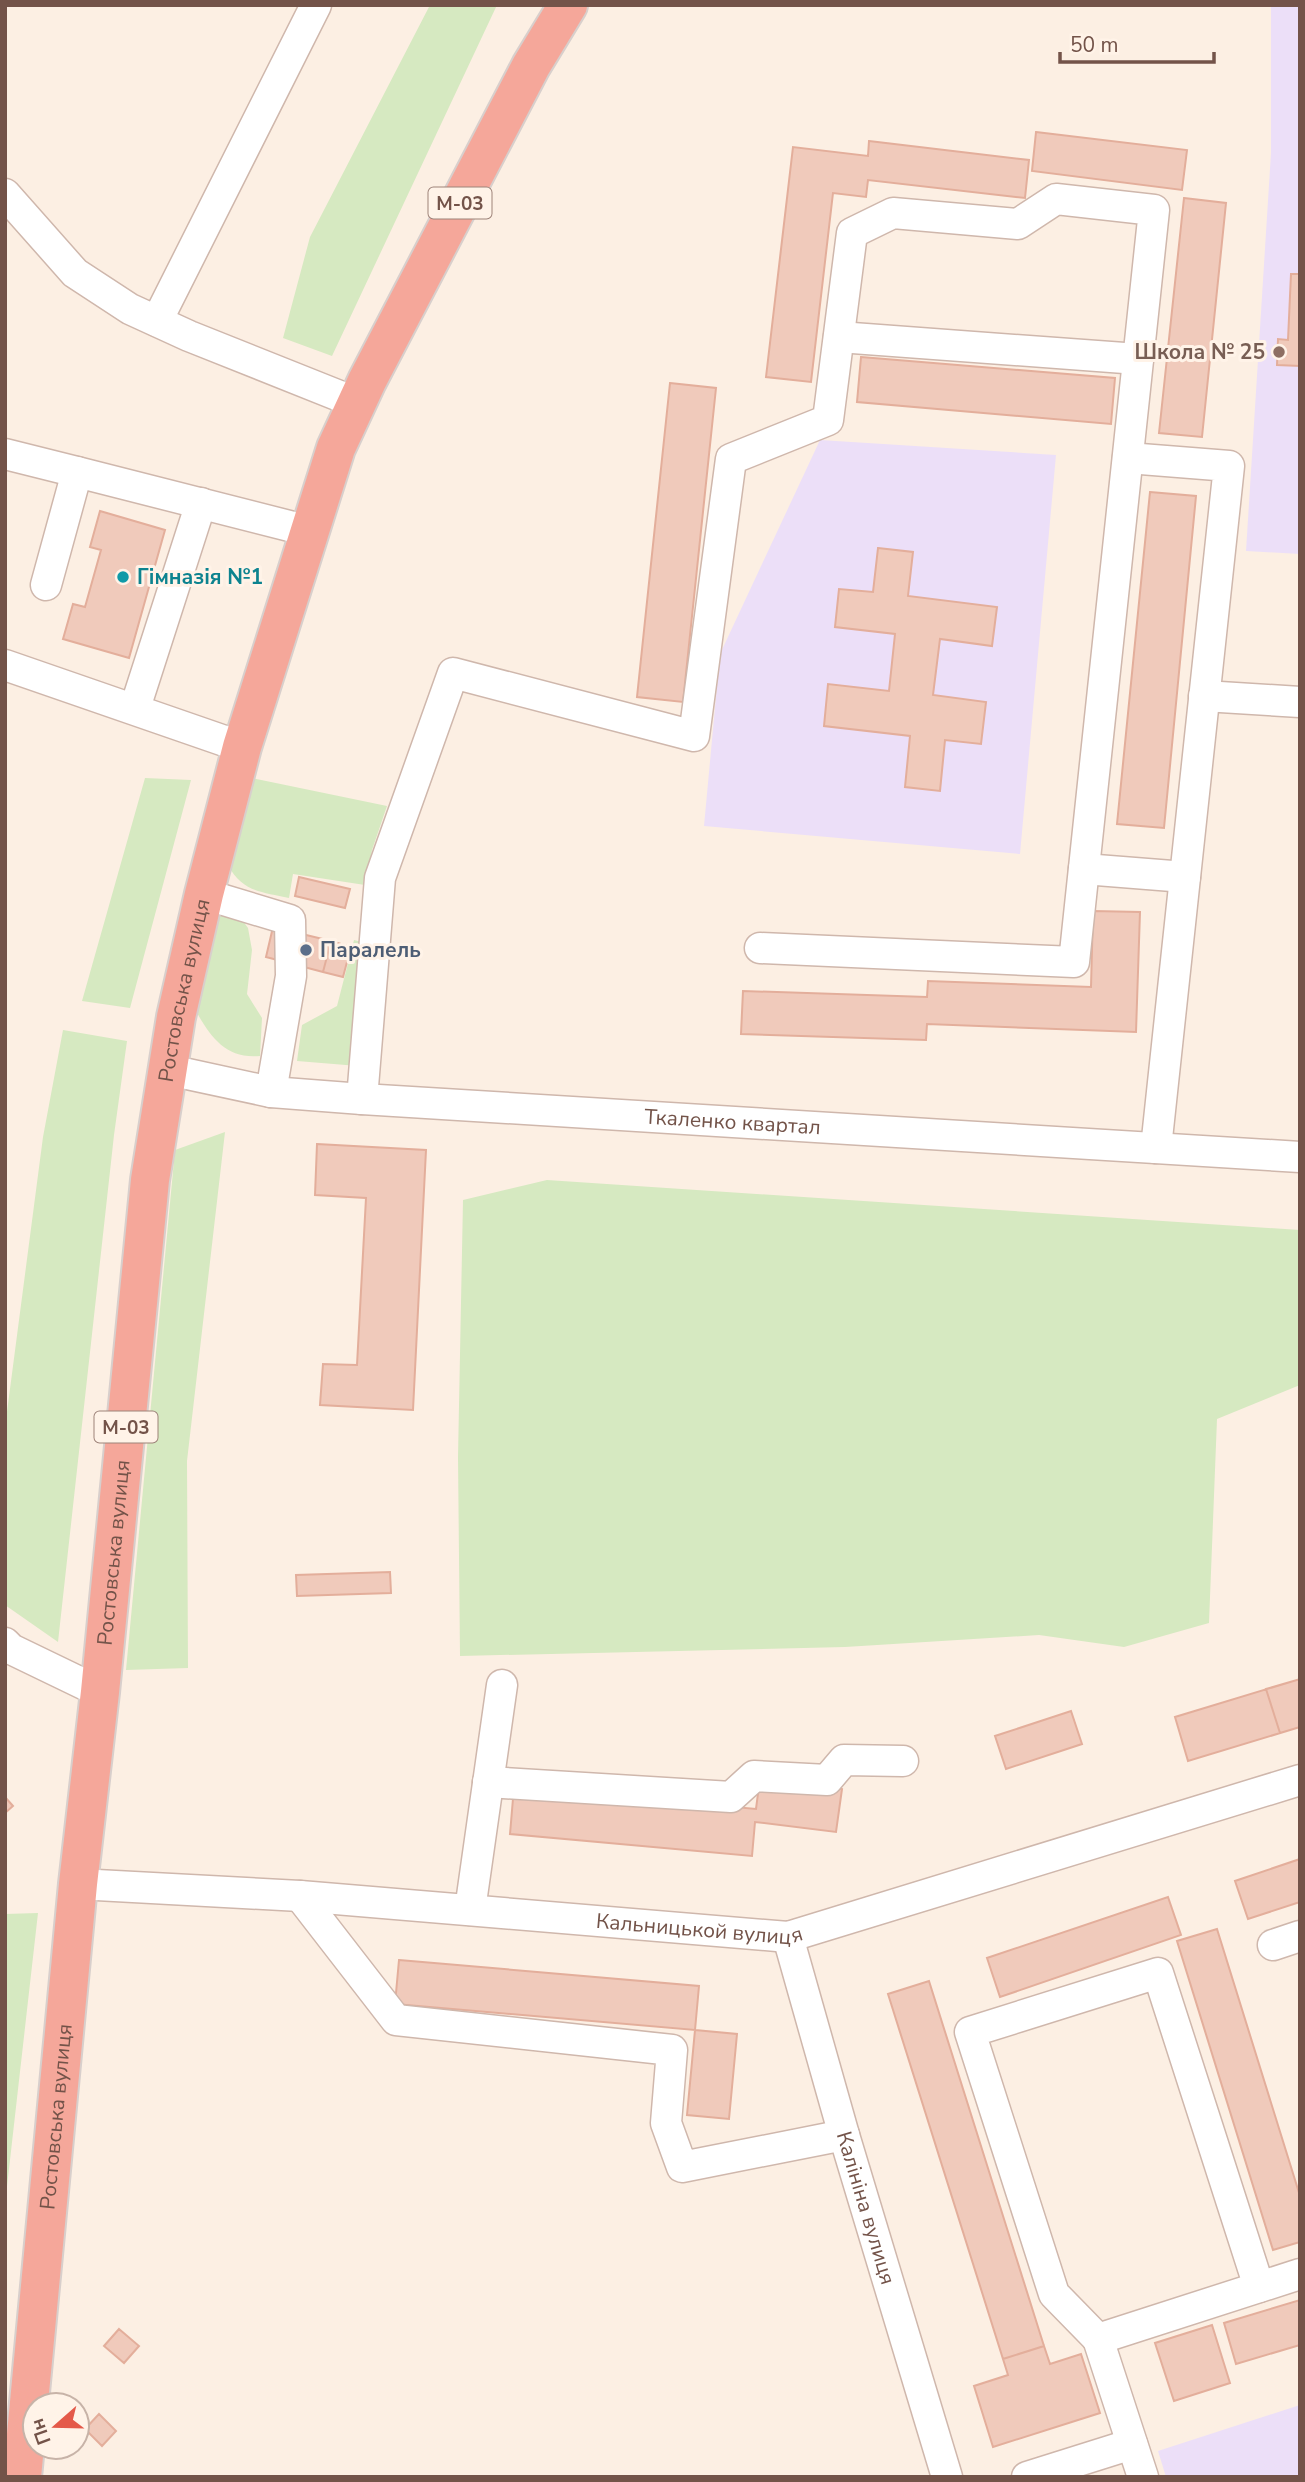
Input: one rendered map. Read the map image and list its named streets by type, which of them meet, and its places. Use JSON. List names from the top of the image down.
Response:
{
  "streets": {
    "highway": ["М-03", "Ростовська вулиця"],
    "street": ["Ткаленко квартал", "Кальницькой вулиця", "Калініна вулиця"]
  },
  "crossings": [
    ["М-03", "Ростовська вулиця"],
    ["Ростовська вулиця", "Ткаленко квартал"],
    ["Ростовська вулиця", "Кальницькой вулиця"],
    ["Кальницькой вулиця", "Калініна вулиця"]
  ],
  "places": ["Школа № 25", "Гімназія №1", "Паралель"],
  "scale_bar": "50 m",
  "north": "left"
}
